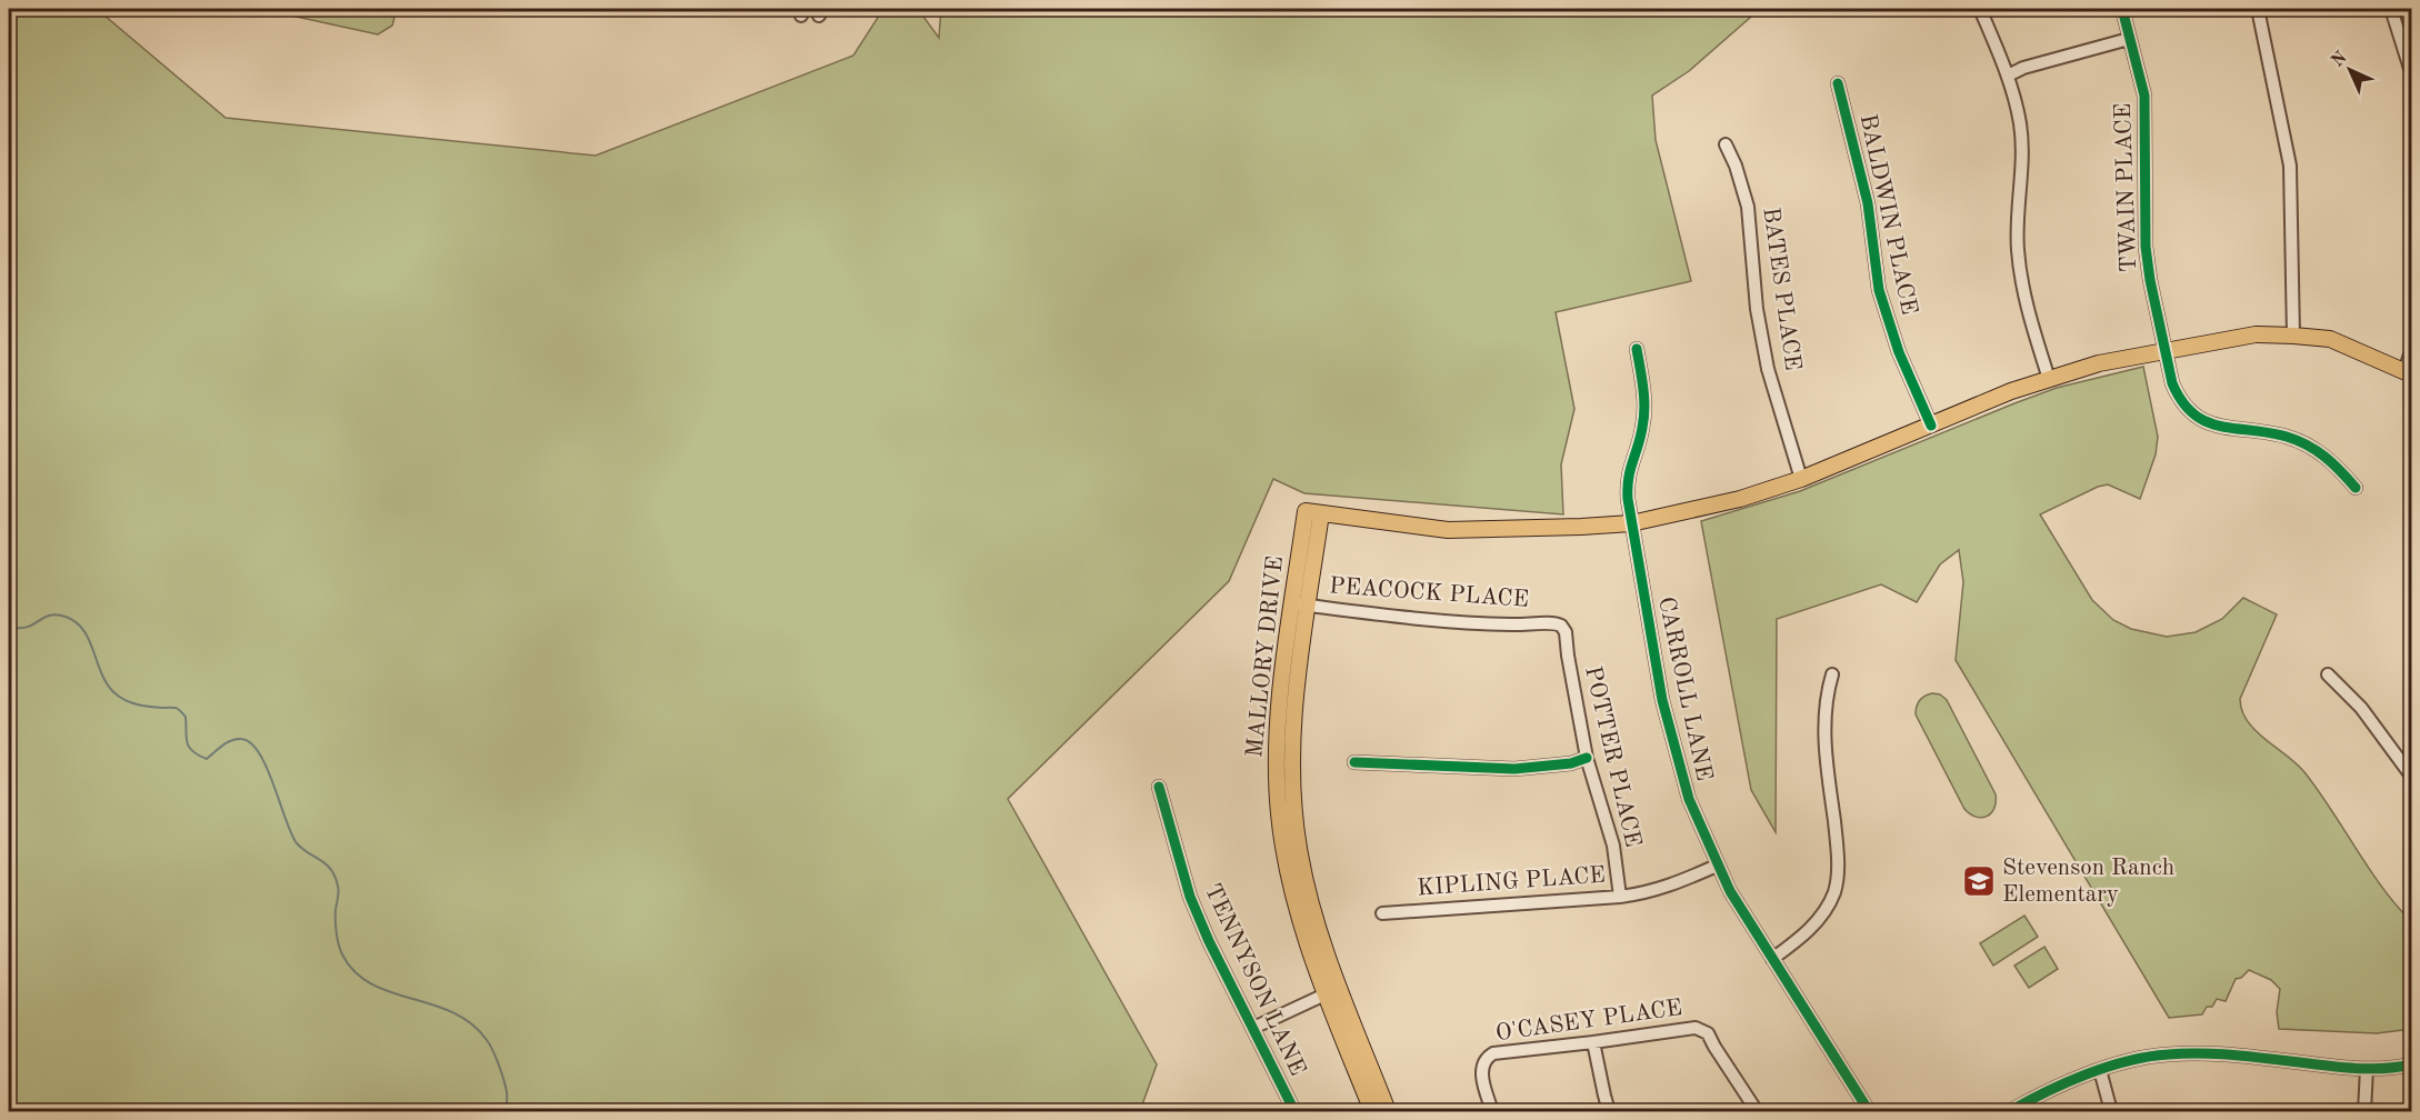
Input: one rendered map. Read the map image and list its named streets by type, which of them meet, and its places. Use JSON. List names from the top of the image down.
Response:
{
  "streets": {
    "main road": ["MALLORY DRIVE"],
    "street": [
      "TWAIN PLACE",
      "BALDWIN PLACE",
      "BATES PLACE",
      "PEACOCK PLACE",
      "CARROLL LANE",
      "POTTER PLACE",
      "KIPLING PLACE",
      "TENNYSON LANE",
      "O'CASEY PLACE"
    ]
  },
  "crossings": [
    ["PEACOCK PLACE", "MALLORY DRIVE"],
    ["PEACOCK PLACE", "POTTER PLACE"],
    ["MALLORY DRIVE", "CARROLL LANE"],
    ["CARROLL LANE", "KIPLING PLACE"],
    ["POTTER PLACE", "KIPLING PLACE"]
  ],
  "places": {
    "school or university": ["Stevenson Ranch Elementary"]
  },
  "north": "top left"
}
